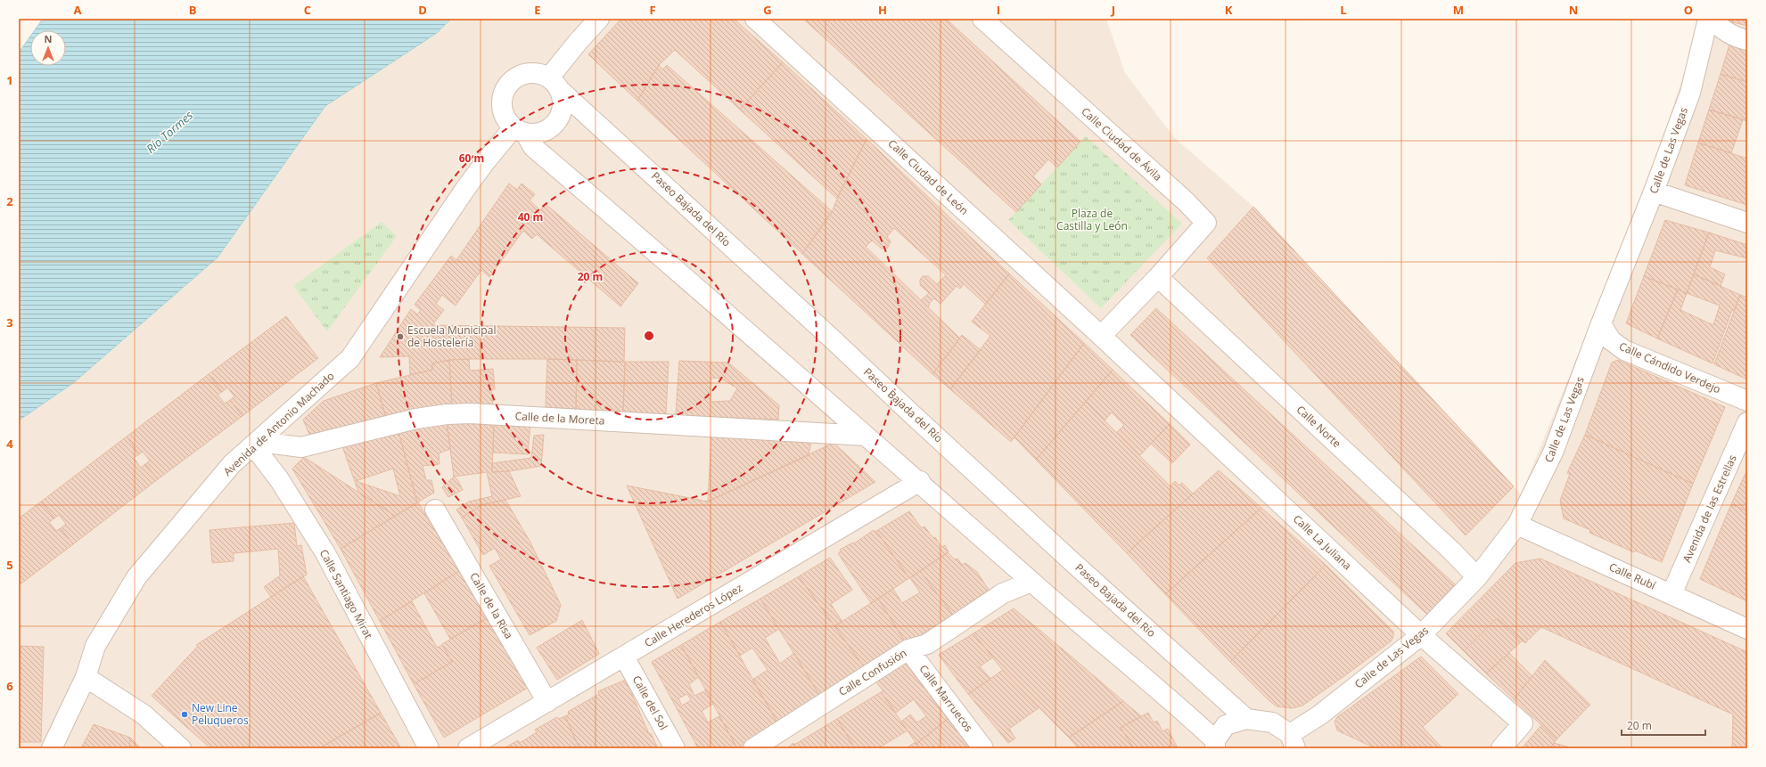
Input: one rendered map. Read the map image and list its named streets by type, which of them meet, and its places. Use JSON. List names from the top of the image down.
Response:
{
  "streets": {
    "street": [
      "Calle Ciudad de Ávila",
      "Calle de Las Vegas",
      "Calle Ciudad de León",
      "Paseo Bajada del Río",
      "Calle Cándido Verdejo",
      "Calle de la Moreta",
      "Avenida de Antonio Machado",
      "Calle Norte",
      "Avenida de las Estrellas",
      "Calle La Juliana",
      "Calle Rubí",
      "Calle Santiago Mirat",
      "Calle de la Risa",
      "Calle Herederos López",
      "Calle Confusión",
      "Calle Marruecos",
      "Calle del Sol"
    ]
  },
  "crossings": [
    ["Calle Ciudad de Ávila", "Calle Norte"],
    ["Calle de Las Vegas", "Calle Cándido Verdejo"],
    ["Calle de Las Vegas", "Calle Norte"],
    ["Calle de Las Vegas", "Calle La Juliana"],
    ["Calle de Las Vegas", "Calle Rubí"],
    ["Calle Ciudad de León", "Calle La Juliana"],
    ["Paseo Bajada del Río", "Avenida de Antonio Machado"],
    ["Calle de la Moreta", "Avenida de Antonio Machado"],
    ["Calle de la Moreta", "Calle Santiago Mirat"],
    ["Avenida de Antonio Machado", "Calle Santiago Mirat"],
    ["Avenida de las Estrellas", "Calle Rubí"],
    ["Calle de la Risa", "Calle Herederos López"],
    ["Calle Herederos López", "Calle del Sol"],
    ["Calle Confusión", "Calle Marruecos"]
  ],
  "water": ["Río Tormes"],
  "parks": ["Plaza de Castilla y León"],
  "places": ["Escuela Municipal de Hostelería", "New Line Peluqueros"],
  "scale_bar": "20 m",
  "north": "top",
  "grid": {
    "columns": [
      "A",
      "B",
      "C",
      "D",
      "E",
      "F",
      "G",
      "H",
      "I",
      "J",
      "K",
      "L",
      "M",
      "N",
      "O"
    ],
    "rows": [
      "1",
      "2",
      "3",
      "4",
      "5",
      "6"
    ]
  },
  "rings": ["60 m", "40 m", "20 m"]
}
